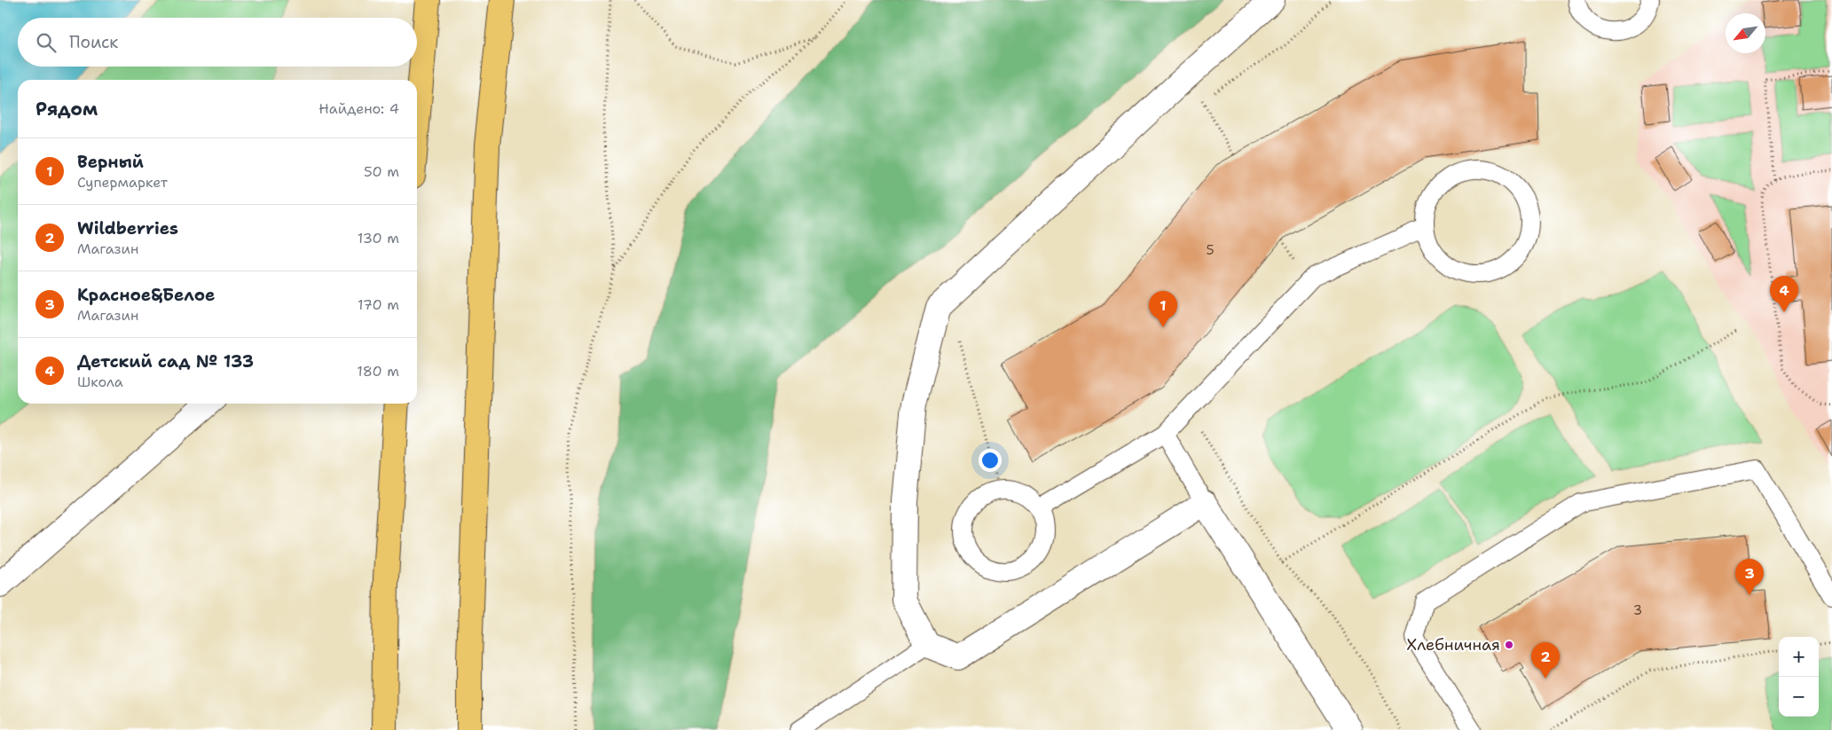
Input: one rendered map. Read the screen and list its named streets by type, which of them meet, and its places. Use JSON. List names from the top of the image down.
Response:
{
  "places": ["Хлебничная"],
  "house_numbers": ["5", "3"],
  "north": "bottom left",
  "page": {
    "search": "Поиск",
    "heading": ["Рядом", "Найдено: 4"],
    "list": [
      {
        "mark": "1",
        "name": "Верный",
        "note": "Супермаркет",
        "value": "50 m"
      },
      {
        "mark": "2",
        "name": "Wildberries",
        "note": "Магазин",
        "value": "130 m"
      },
      {
        "mark": "3",
        "name": "Красное&Белое",
        "note": "Магазин",
        "value": "170 m"
      },
      {
        "mark": "4",
        "name": "Детский сад № 133",
        "note": "Школа",
        "value": "180 m"
      }
    ],
    "pins": [
      "4",
      "1",
      "3",
      "2"
    ],
    "map_buttons": ["+", "−"]
  }
}
